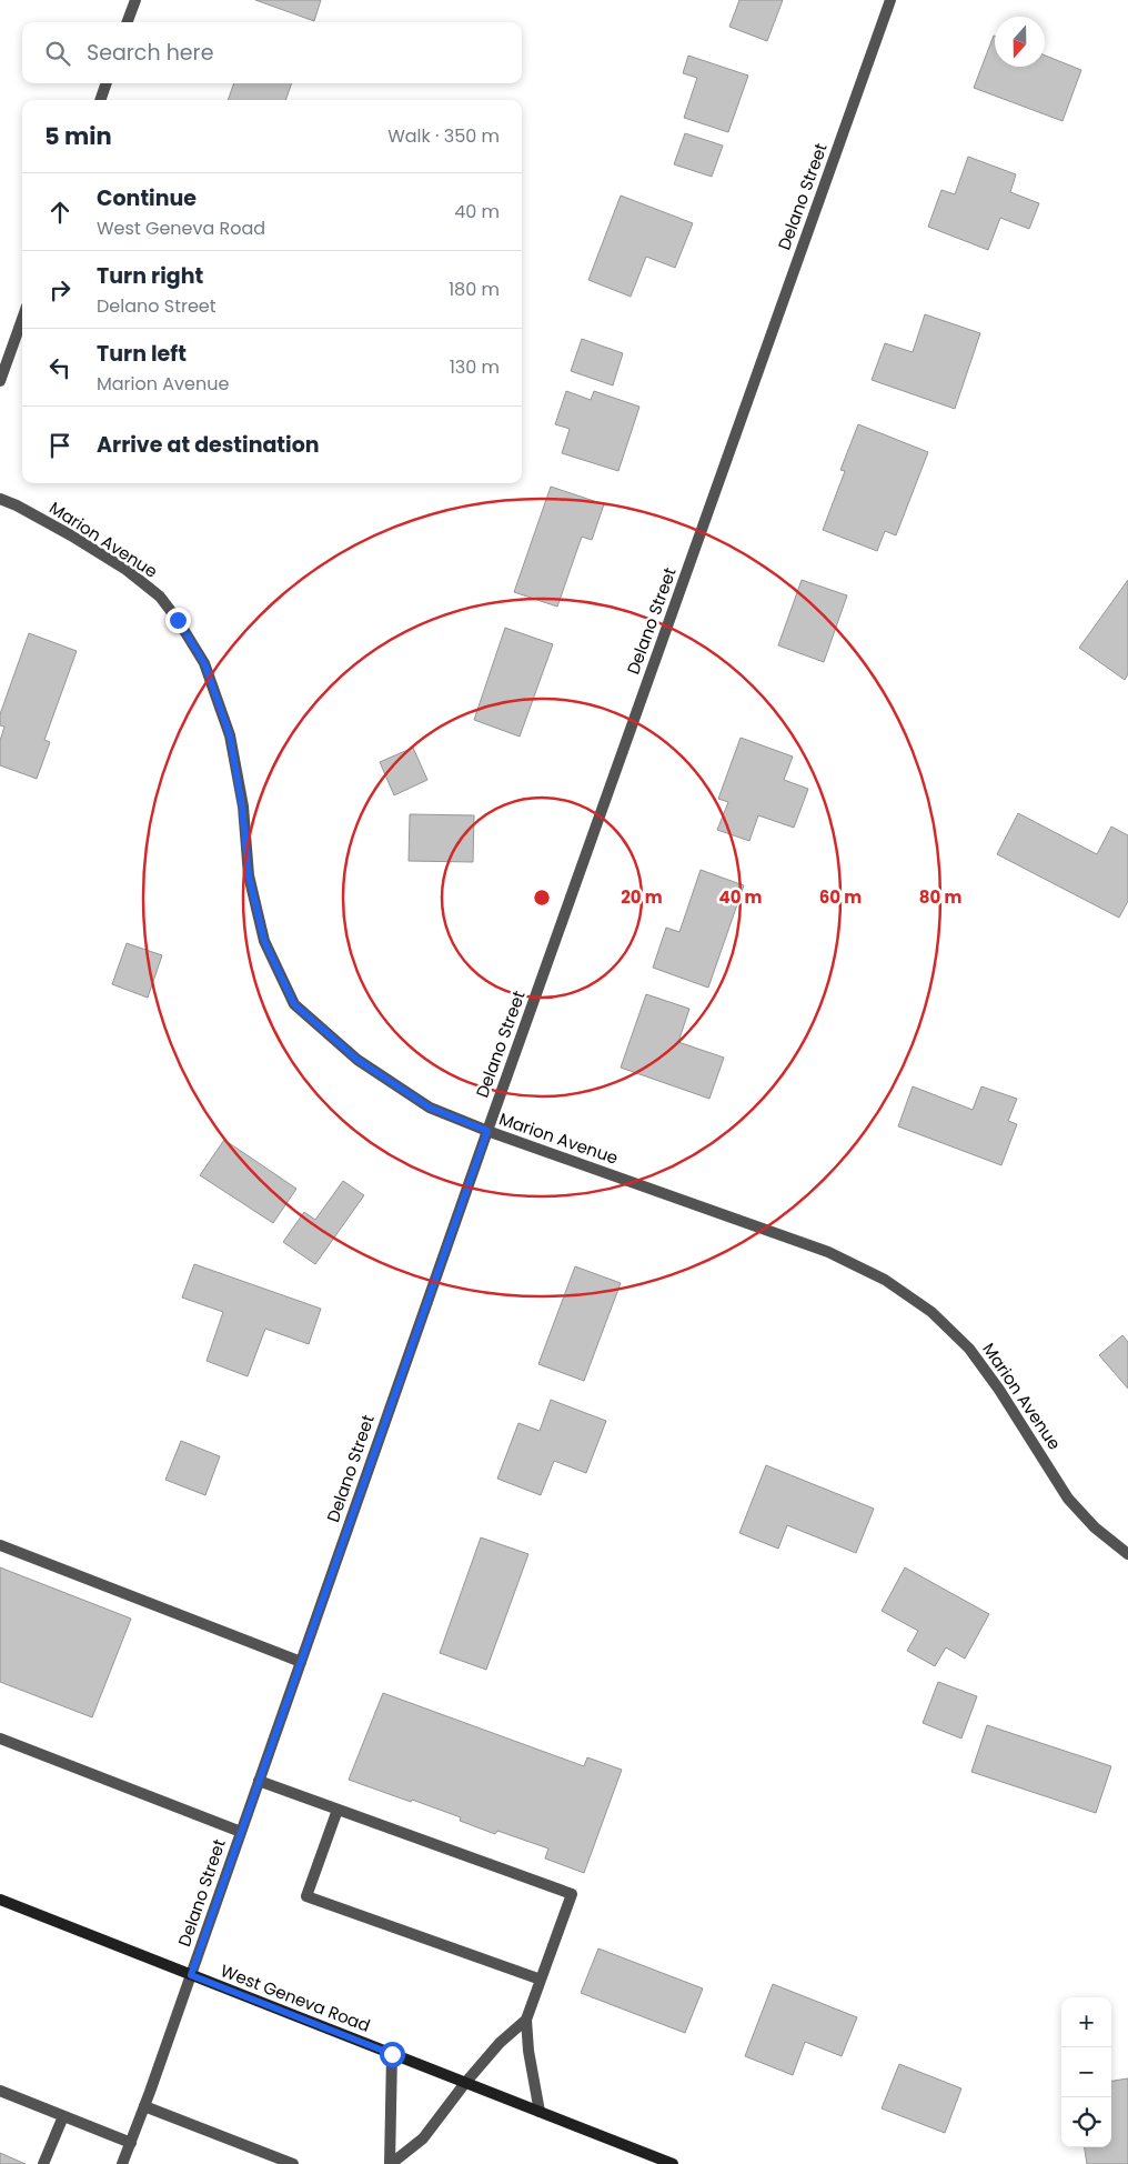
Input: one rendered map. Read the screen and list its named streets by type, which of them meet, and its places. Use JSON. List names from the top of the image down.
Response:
{
  "streets": {
    "main road": ["West Geneva Road"],
    "street": ["Delano Street", "Marion Avenue"]
  },
  "crossings": [
    ["Delano Street", "Marion Avenue"],
    ["Delano Street", "West Geneva Road"]
  ],
  "north": "bottom",
  "page": {
    "search": "Search here",
    "heading": ["5 min", "Walk · 350 m"],
    "list": [
      ["Continue", "West Geneva Road", "40 m"],
      ["Turn right", "Delano Street", "180 m"],
      ["Turn left", "Marion Avenue", "130 m"],
      "Arrive at destination"
    ],
    "map_buttons": ["+", "−"]
  },
  "rings": [
    "20 m",
    "40 m",
    "60 m",
    "80 m"
  ]
}
